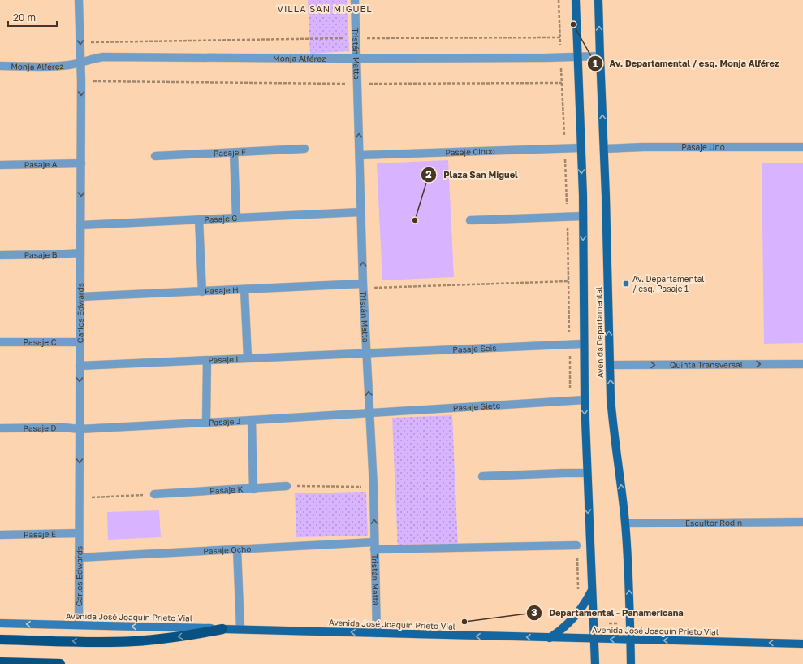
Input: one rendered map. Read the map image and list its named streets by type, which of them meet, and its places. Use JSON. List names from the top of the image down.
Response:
{
  "streets": {
    "main road": ["Avenida Departamental", "Avenida José Joaquín Prieto Vial"],
    "street": [
      "Tristán Matta",
      "Monja Alférez",
      "Pasaje Uno",
      "Pasaje Cinco",
      "Pasaje F",
      "Pasaje A",
      "Pasaje G",
      "Pasaje B",
      "Pasaje H",
      "Carlos Edwards",
      "Pasaje C",
      "Pasaje Seis",
      "Pasaje I",
      "Quinta Transversal",
      "Pasaje Siete",
      "Pasaje J",
      "Pasaje D",
      "Pasaje K",
      "Escultor Rodin",
      "Pasaje E",
      "Pasaje Ocho"
    ]
  },
  "crossings": [
    ["Tristán Matta", "Monja Alférez"],
    ["Tristán Matta", "Pasaje Cinco"],
    ["Tristán Matta", "Pasaje G"],
    ["Tristán Matta", "Pasaje H"],
    ["Tristán Matta", "Pasaje Seis"],
    ["Tristán Matta", "Pasaje I"],
    ["Tristán Matta", "Pasaje Siete"],
    ["Tristán Matta", "Pasaje J"],
    ["Tristán Matta", "Pasaje Ocho"],
    ["Tristán Matta", "Avenida José Joaquín Prieto Vial"],
    ["Monja Alférez", "Carlos Edwards"],
    ["Monja Alférez", "Avenida Departamental"],
    ["Pasaje Uno", "Avenida Departamental"],
    ["Pasaje Cinco", "Avenida Departamental"],
    ["Pasaje A", "Carlos Edwards"],
    ["Pasaje G", "Carlos Edwards"],
    ["Pasaje B", "Carlos Edwards"],
    ["Pasaje H", "Carlos Edwards"],
    ["Carlos Edwards", "Pasaje C"],
    ["Carlos Edwards", "Pasaje I"],
    ["Carlos Edwards", "Pasaje J"],
    ["Carlos Edwards", "Pasaje D"],
    ["Carlos Edwards", "Pasaje E"],
    ["Carlos Edwards", "Pasaje Ocho"],
    ["Carlos Edwards", "Avenida José Joaquín Prieto Vial"],
    ["Avenida Departamental", "Pasaje Seis"],
    ["Avenida Departamental", "Quinta Transversal"],
    ["Avenida Departamental", "Pasaje Siete"],
    ["Avenida Departamental", "Escultor Rodin"],
    ["Avenida Departamental", "Avenida José Joaquín Prieto Vial"],
    ["Pasaje Seis", "Pasaje I"],
    ["Pasaje Siete", "Pasaje J"],
    ["Pasaje J", "Pasaje D"]
  ],
  "one_way": [
    "Tristán Matta",
    "Carlos Edwards",
    "Quinta Transversal",
    "Avenida José Joaquín Prieto Vial"
  ],
  "districts": ["VILLA SAN MIGUEL"],
  "places": {
    "other": ["Av. Departamental / esq. Monja Alférez", "Plaza San Miguel", "Departamental - Panamericana"],
    "transit": ["Av. Departamental / esq. Pasaje 1"]
  },
  "scale_bar": "20 m"
}
